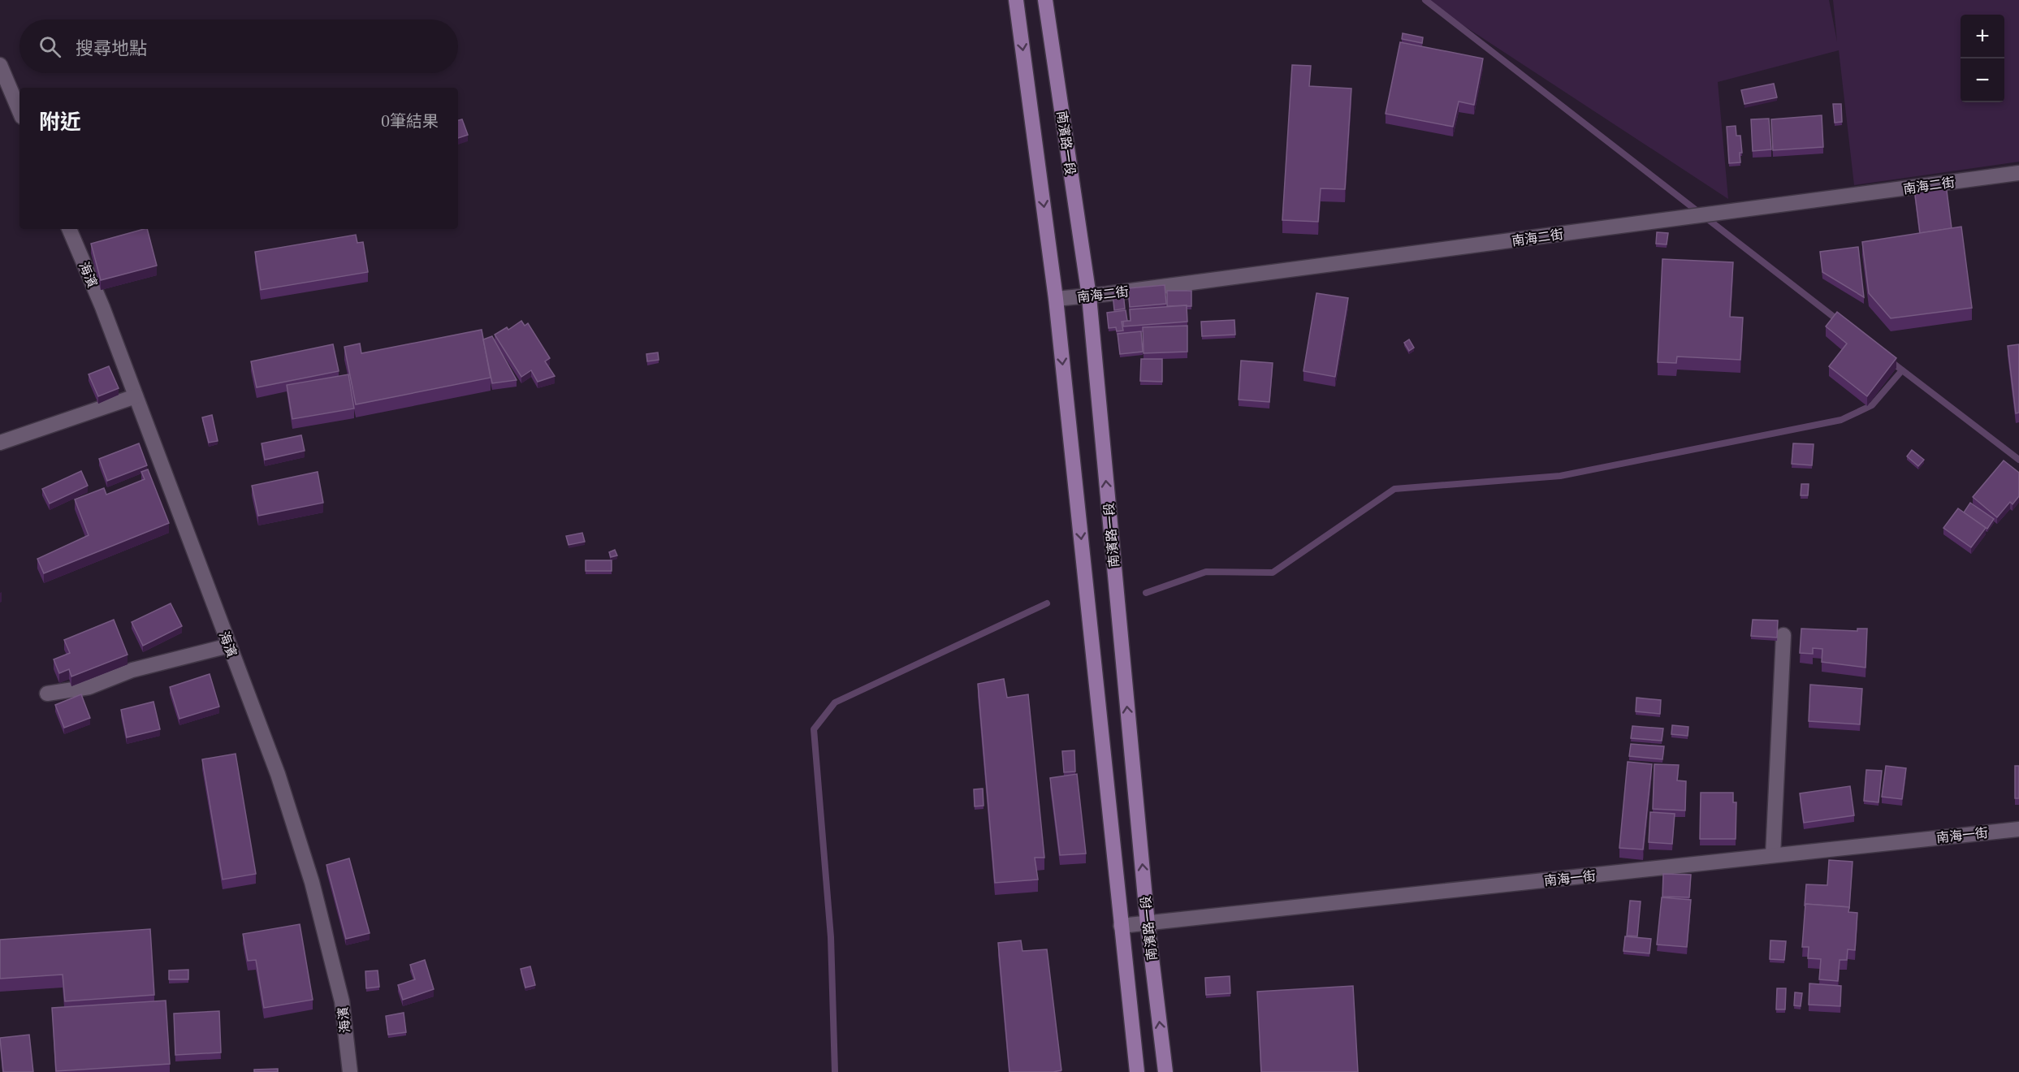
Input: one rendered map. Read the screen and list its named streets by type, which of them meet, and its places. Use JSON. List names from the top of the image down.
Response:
{
  "streets": {
    "main road": ["南濱路一段"],
    "street": ["南海二街", "海濱", "南海一街"]
  },
  "crossings": [
    ["南濱路一段", "南海二街"],
    ["南濱路一段", "南海一街"]
  ],
  "page": {
    "map_buttons": ["+", "−"],
    "search": "搜尋地點",
    "heading": ["附近", "0筆結果"]
  }
}
